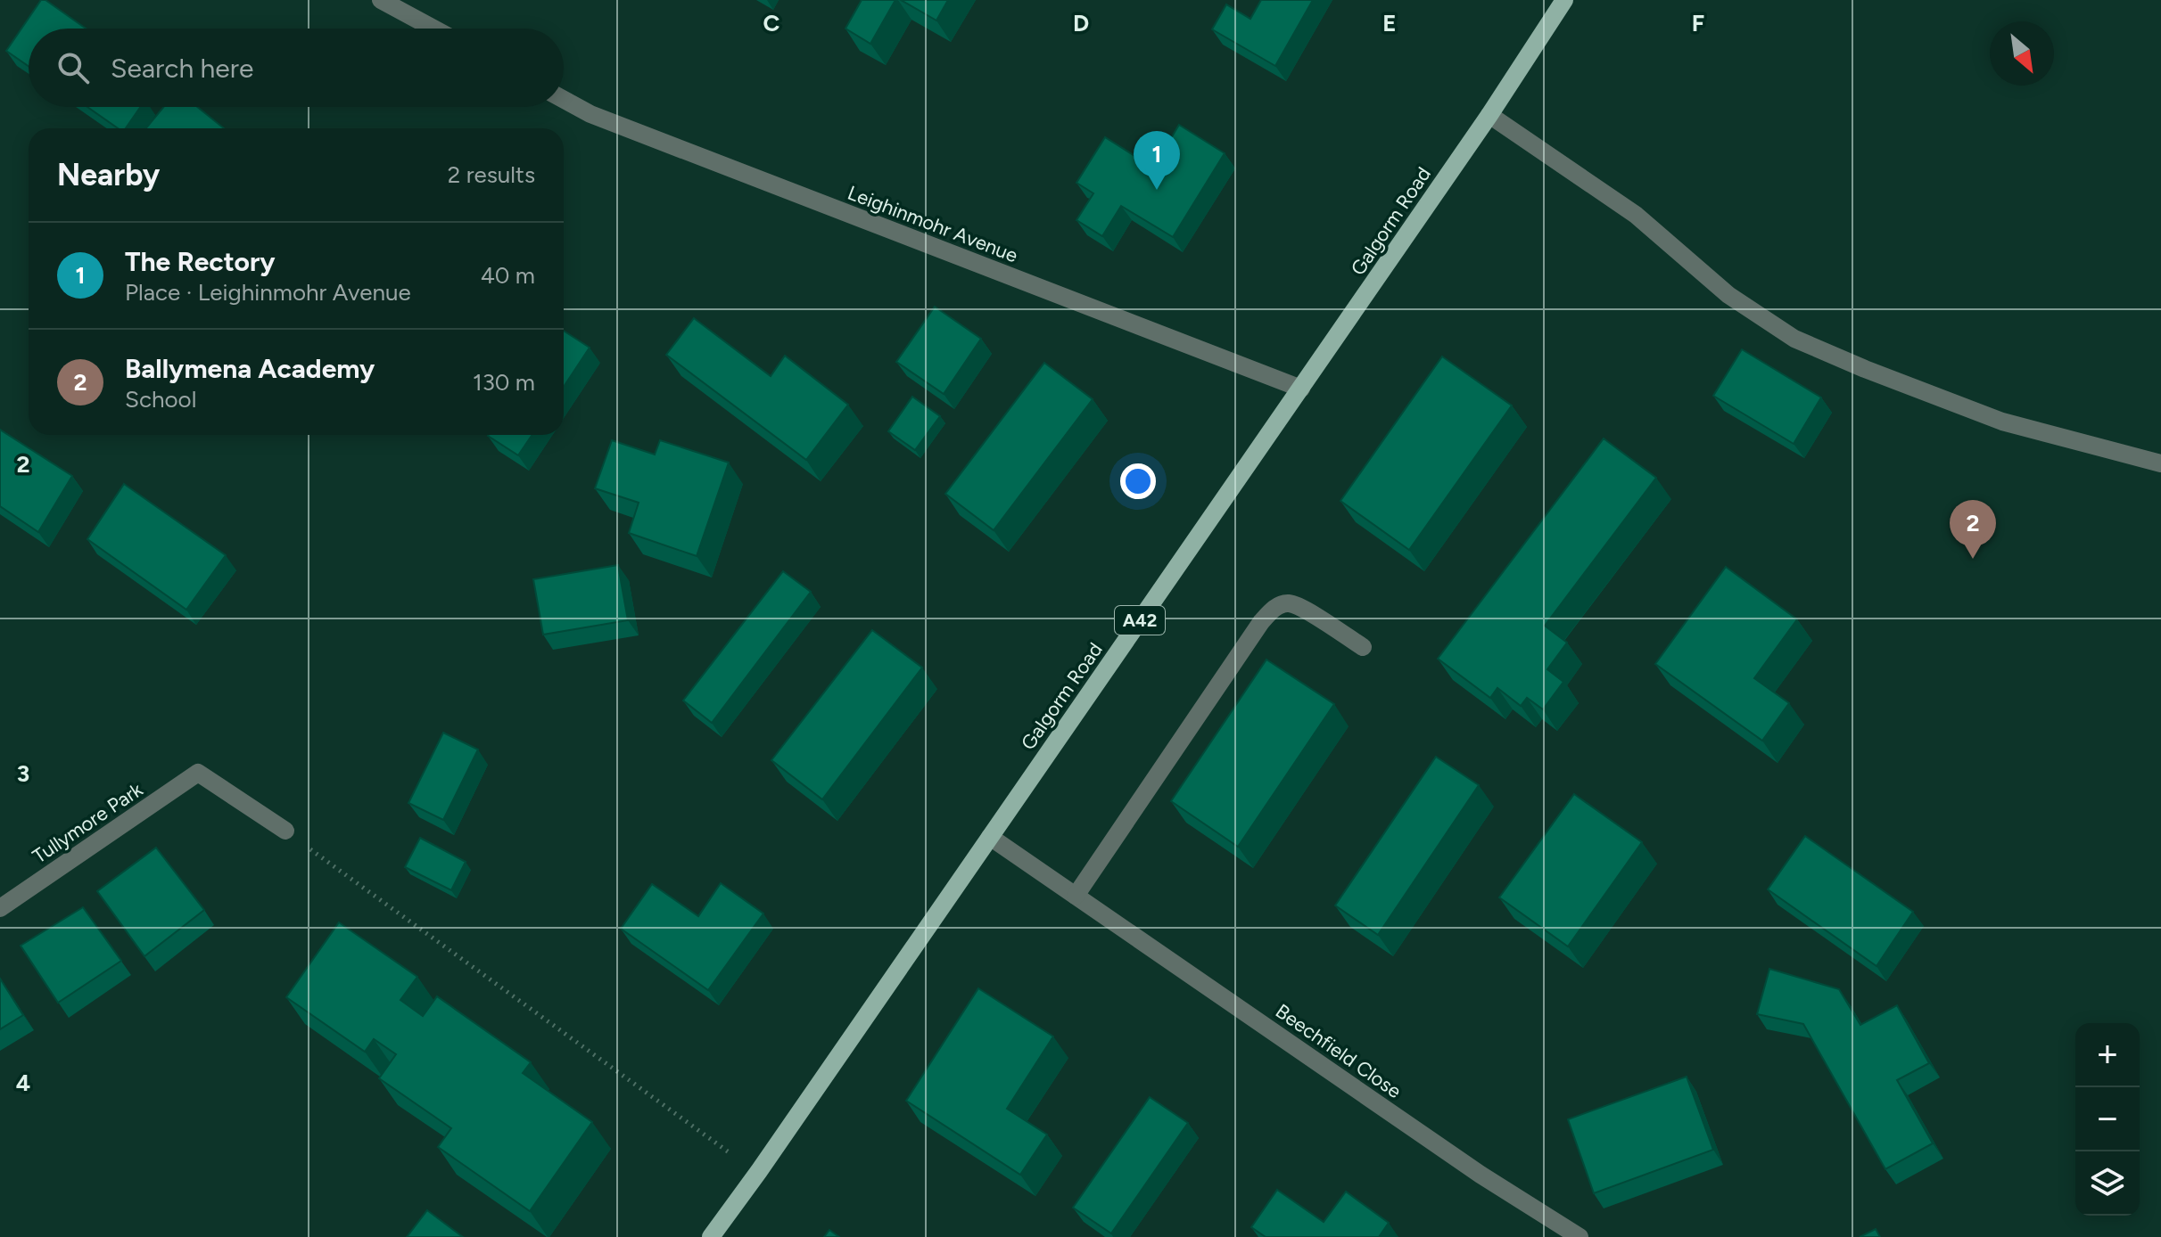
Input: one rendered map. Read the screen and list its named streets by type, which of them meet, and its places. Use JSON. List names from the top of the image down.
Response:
{
  "streets": {
    "main road": ["Galgorm Road", "A42"],
    "street": ["Leighinmohr Avenue", "Tullymore Park", "Beechfield Close"]
  },
  "crossings": [
    ["Galgorm Road", "Leighinmohr Avenue"],
    ["Galgorm Road", "Beechfield Close"]
  ],
  "north": "bottom right",
  "page": {
    "search": "Search here",
    "heading": ["Nearby", "2 results"],
    "pins": ["1", "2"],
    "list": [
      {
        "mark": "1",
        "name": "The Rectory",
        "note": "Place · Leighinmohr Avenue",
        "value": "40 m"
      },
      {
        "mark": "2",
        "name": "Ballymena Academy",
        "note": "School",
        "value": "130 m"
      }
    ],
    "map_buttons": ["+", "−"]
  },
  "grid": {
    "columns": [
      "C",
      "D",
      "E",
      "F"
    ],
    "rows": ["2", "3", "4"]
  }
}
